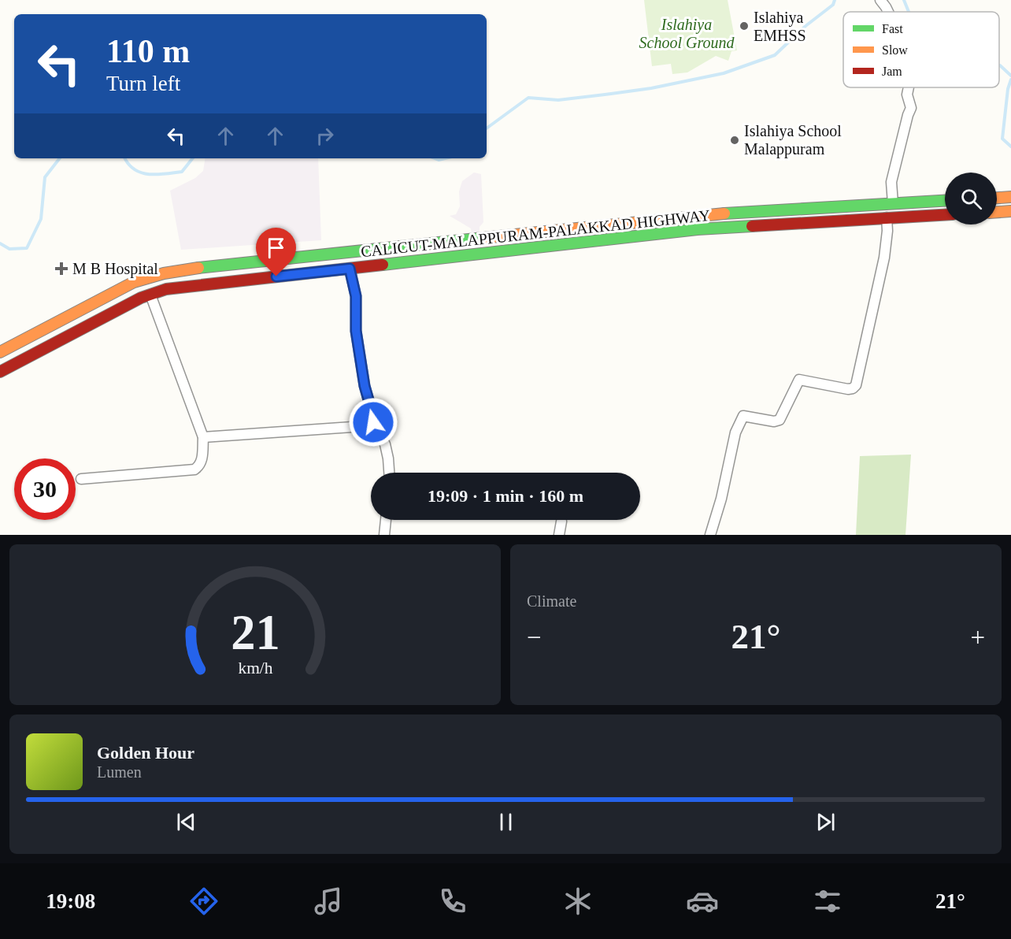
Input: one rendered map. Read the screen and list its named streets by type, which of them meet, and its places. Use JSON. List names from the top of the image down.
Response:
{
  "streets": {
    "highway": ["CALICUT-MALAPPURAM-PALAKKAD HIGHWAY"]
  },
  "parks": ["Islahiya School Ground"],
  "places": {
    "other": ["Islahiya EMHSS", "Islahiya School Malappuram"],
    "health": ["M B Hospital"]
  },
  "legend": ["Fast", "Slow", "Jam"],
  "page": {
    "turn": ["110 m", "Turn left"],
    "limit": "30",
    "trip": "19:09 · 1 min · 160 m",
    "tile": "Climate",
    "heat": ["−", "21°", "+"],
    "song": ["Golden Hour", "Lumen"],
    "tabs": ["19:08", "21°"],
    "gauge": ["21", "km/h"]
  }
}
